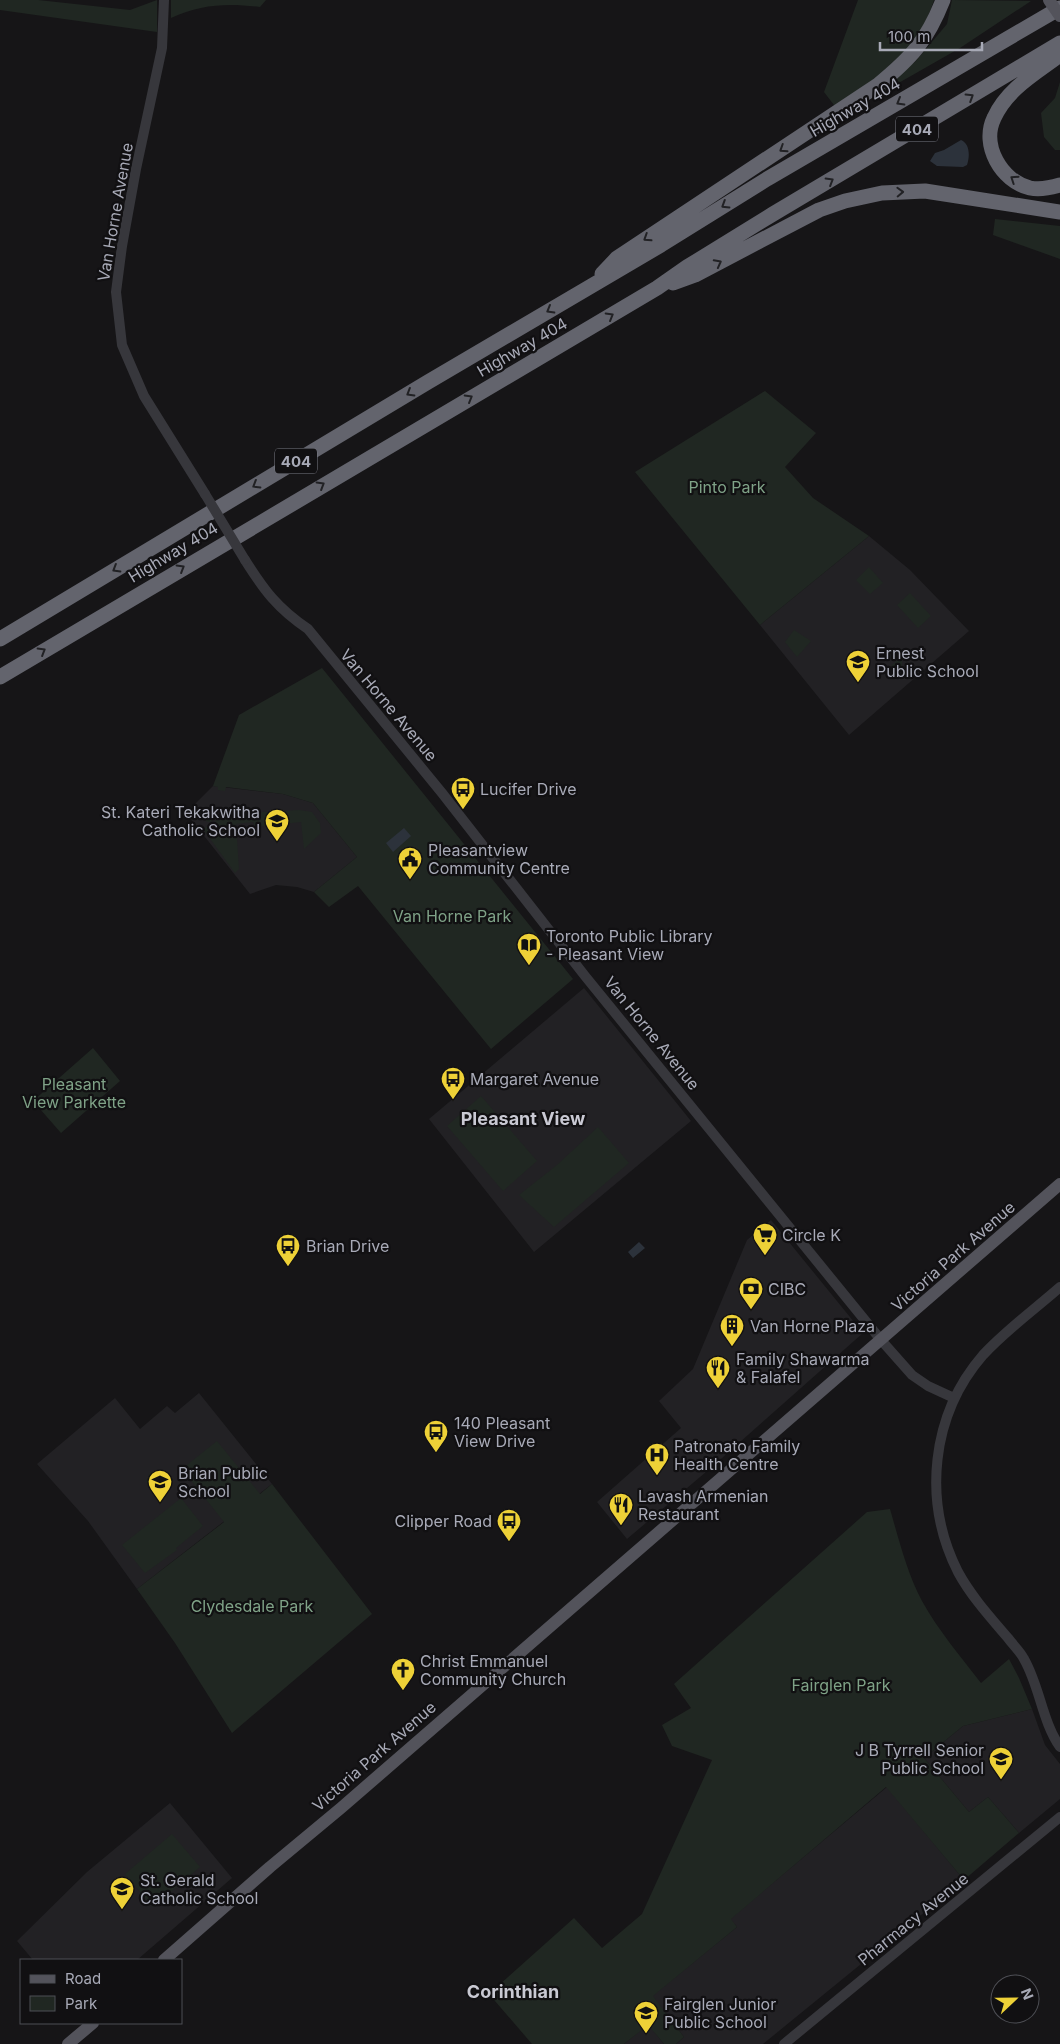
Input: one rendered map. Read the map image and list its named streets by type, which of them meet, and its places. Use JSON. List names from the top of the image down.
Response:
{
  "streets": {
    "highway": ["Highway 404", "404"],
    "main road": ["Victoria Park Avenue"],
    "street": ["Van Horne Avenue", "Pharmacy Avenue"]
  },
  "crossings": [
    ["Van Horne Avenue", "Victoria Park Avenue"]
  ],
  "districts": ["Pleasant View", "Corinthian"],
  "parks": [
    "Pinto Park",
    "Van Horne Park",
    "Pleasant View Parkette",
    "Clydesdale Park",
    "Fairglen Park"
  ],
  "places": {
    "school or university": [
      "Ernest Public School",
      "St. Kateri Tekakwitha Catholic School",
      "Brian Public School",
      "J B Tyrrell Senior Public School",
      "St. Gerald Catholic School",
      "Fairglen Junior Public School"
    ],
    "bus stop": [
      "Lucifer Drive",
      "Margaret Avenue",
      "Brian Drive",
      "140 Pleasant View Drive",
      "Clipper Road"
    ],
    "public building": ["Pleasantview Community Centre"],
    "library": ["Toronto Public Library - Pleasant View"],
    "supermarket": ["Circle K"],
    "bank": ["CIBC"],
    "building": ["Van Horne Plaza"],
    "restaurant": ["Family Shawarma & Falafel", "Lavash Armenian Restaurant"],
    "hospital": ["Patronato Family Health Centre"],
    "church": ["Christ Emmanuel Community Church"]
  },
  "legend": ["Road", "Park"],
  "scale_bar": "100 m",
  "north": "right"
}
